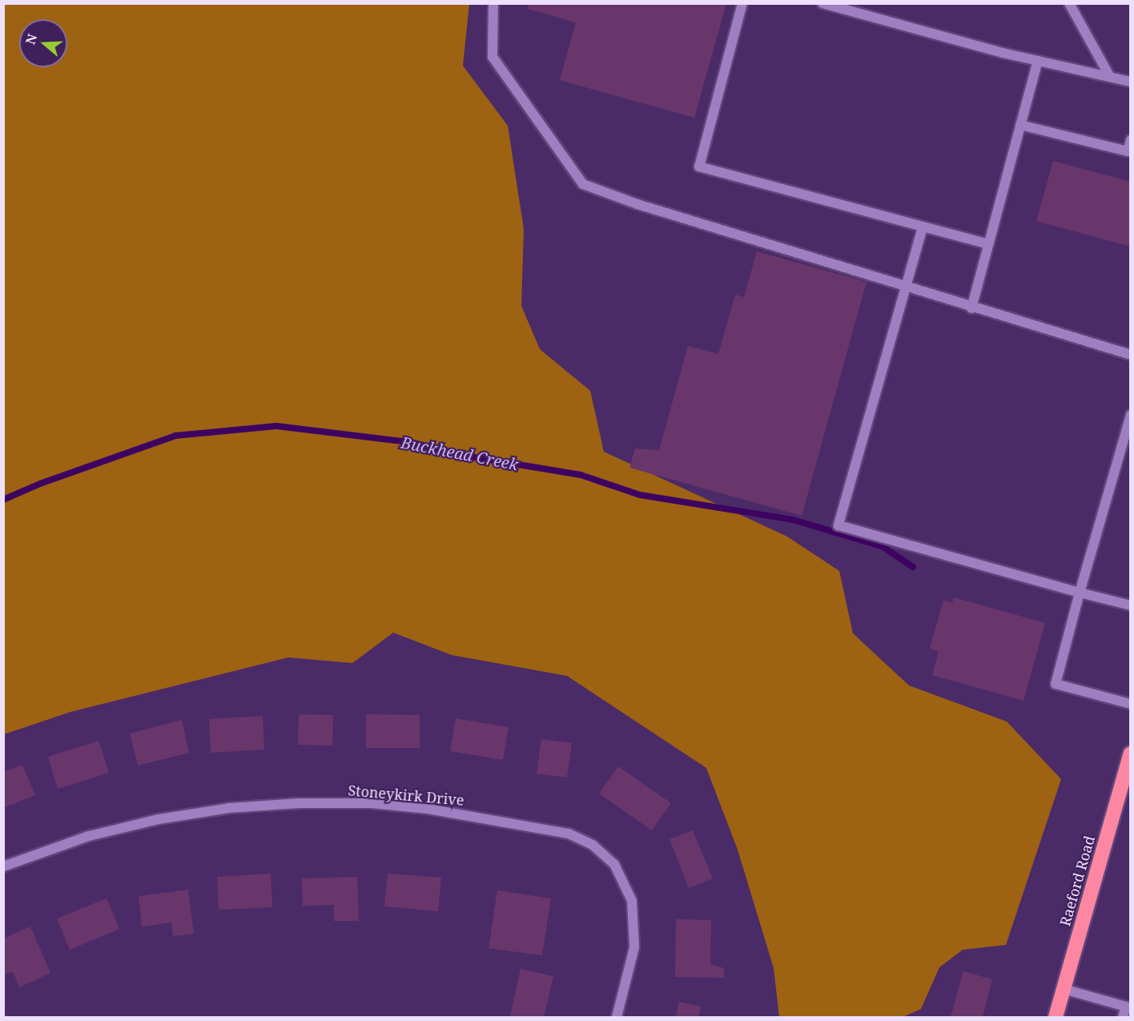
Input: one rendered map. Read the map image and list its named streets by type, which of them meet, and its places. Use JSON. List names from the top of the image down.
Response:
{
  "streets": {
    "highway": ["Raeford Road"],
    "street": ["Stoneykirk Drive"]
  },
  "water": ["Buckhead Creek"],
  "north": "left"
}
